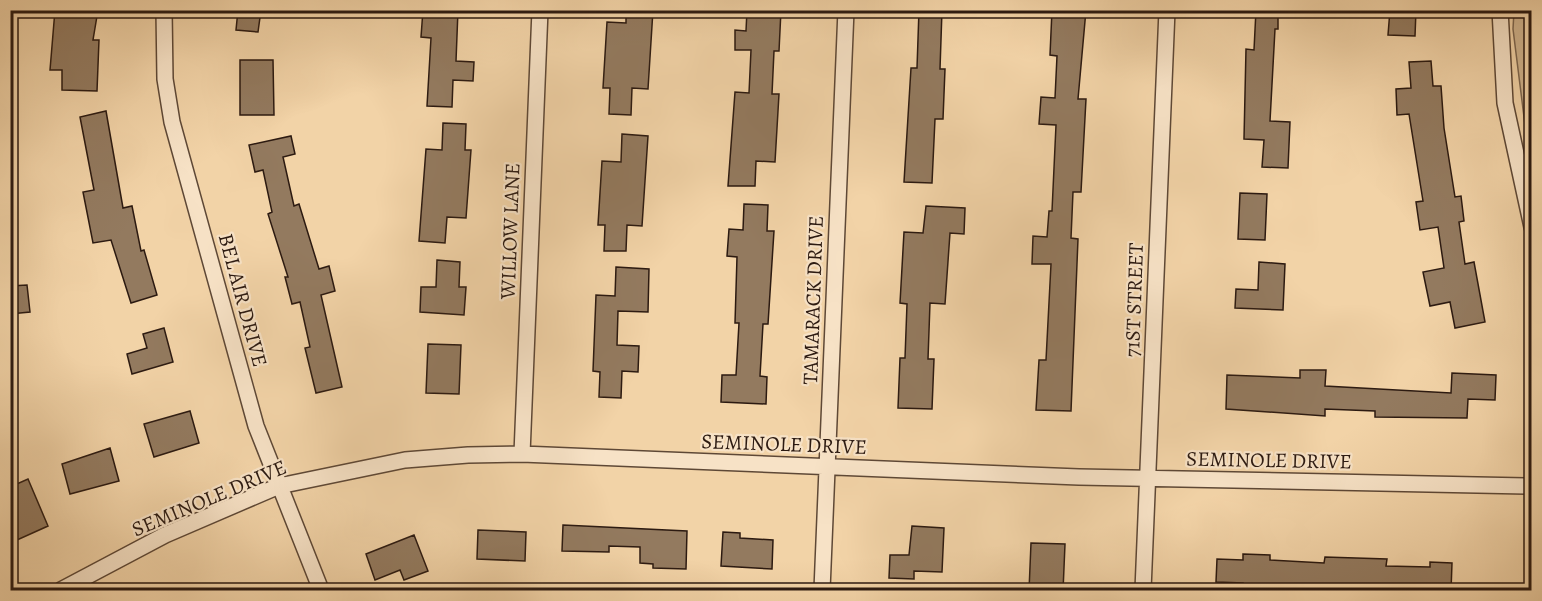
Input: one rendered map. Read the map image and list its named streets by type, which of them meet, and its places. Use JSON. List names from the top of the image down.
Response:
{
  "streets": {
    "street": [
      "WILLOW LANE",
      "BEL AIR DRIVE",
      "TAMARACK DRIVE",
      "71ST STREET",
      "SEMINOLE DRIVE"
    ]
  },
  "crossings": [
    ["WILLOW LANE", "SEMINOLE DRIVE"],
    ["BEL AIR DRIVE", "SEMINOLE DRIVE"],
    ["TAMARACK DRIVE", "SEMINOLE DRIVE"],
    ["71ST STREET", "SEMINOLE DRIVE"]
  ]
}
